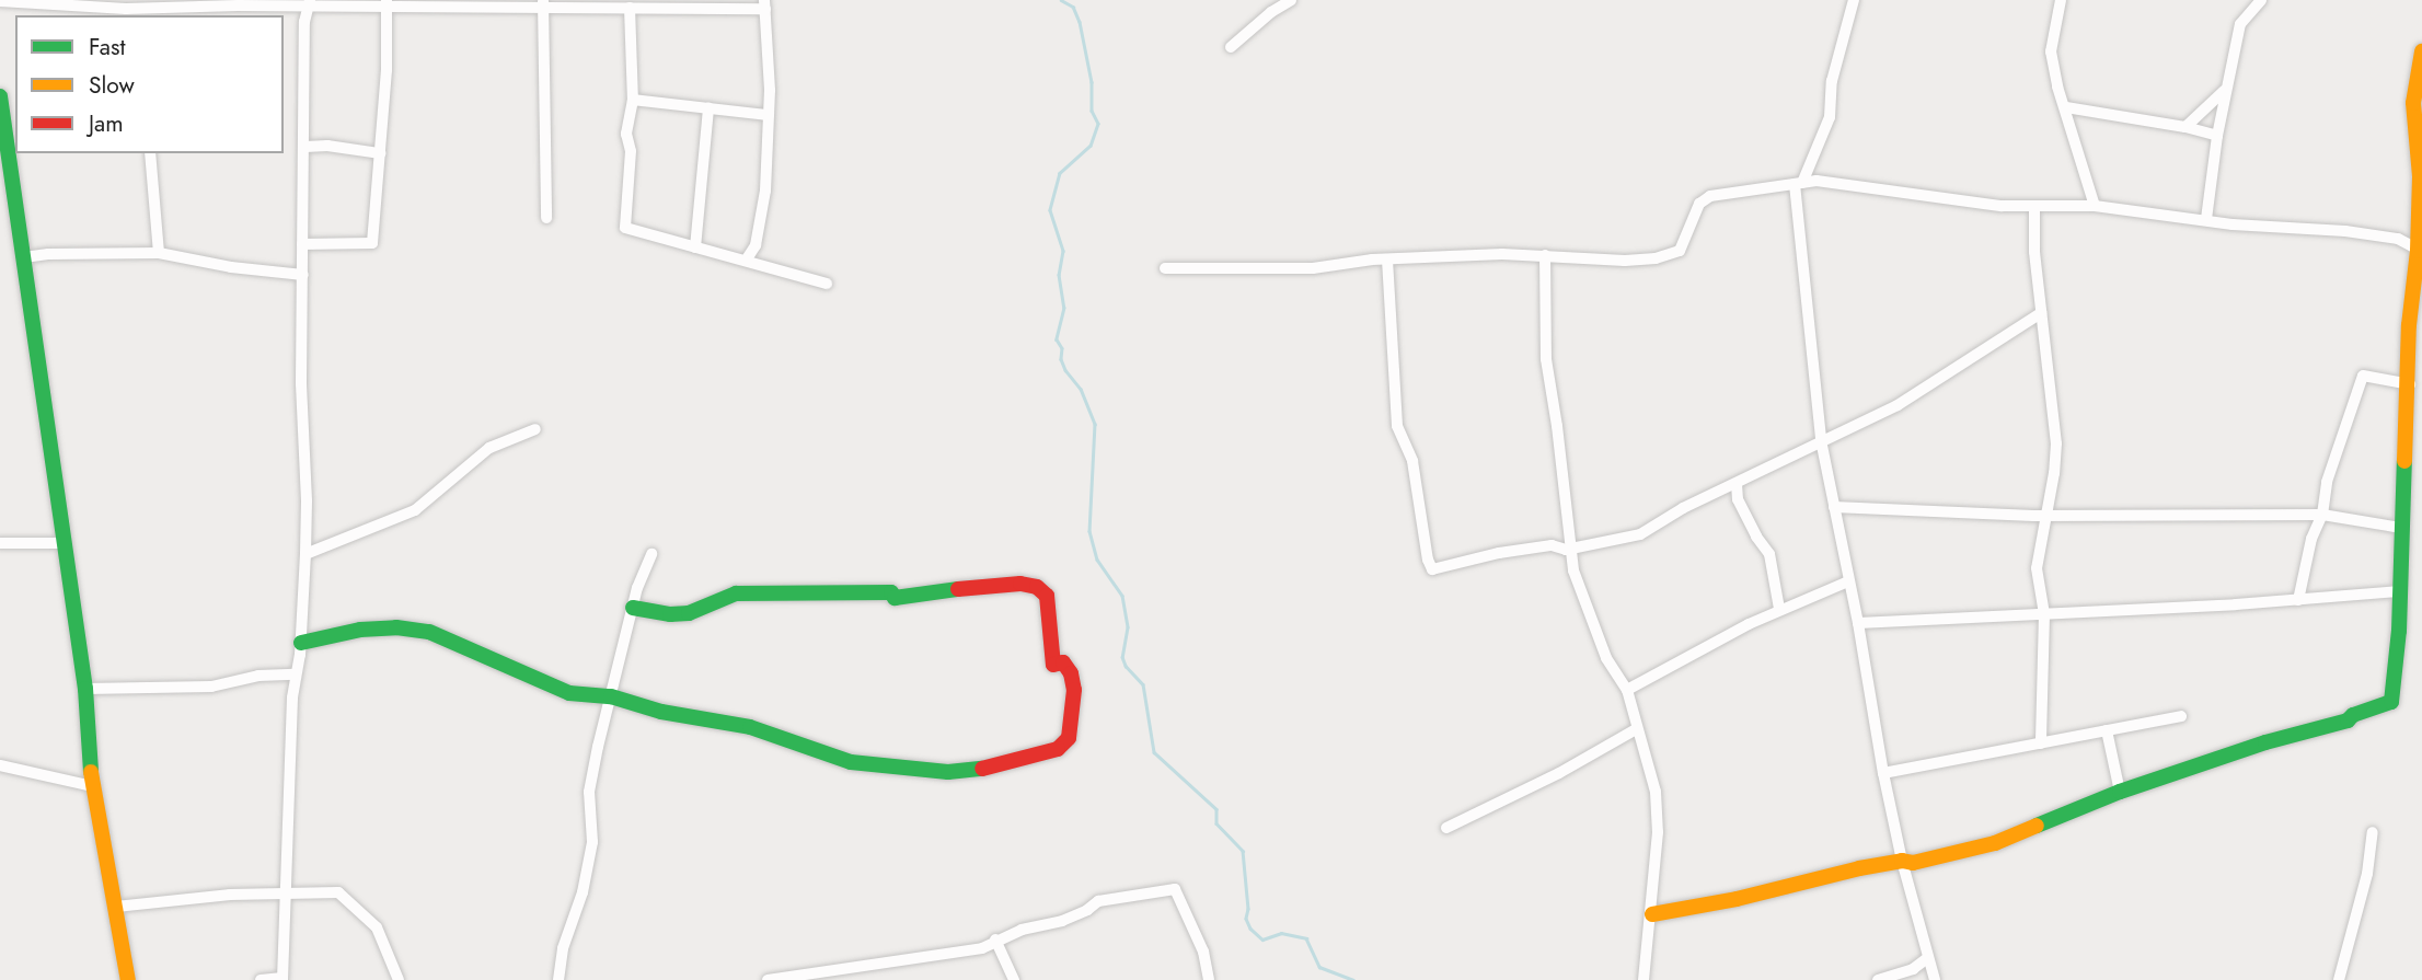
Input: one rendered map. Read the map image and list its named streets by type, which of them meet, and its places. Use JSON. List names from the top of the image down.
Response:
{
  "legend": ["Fast", "Slow", "Jam"]
}
